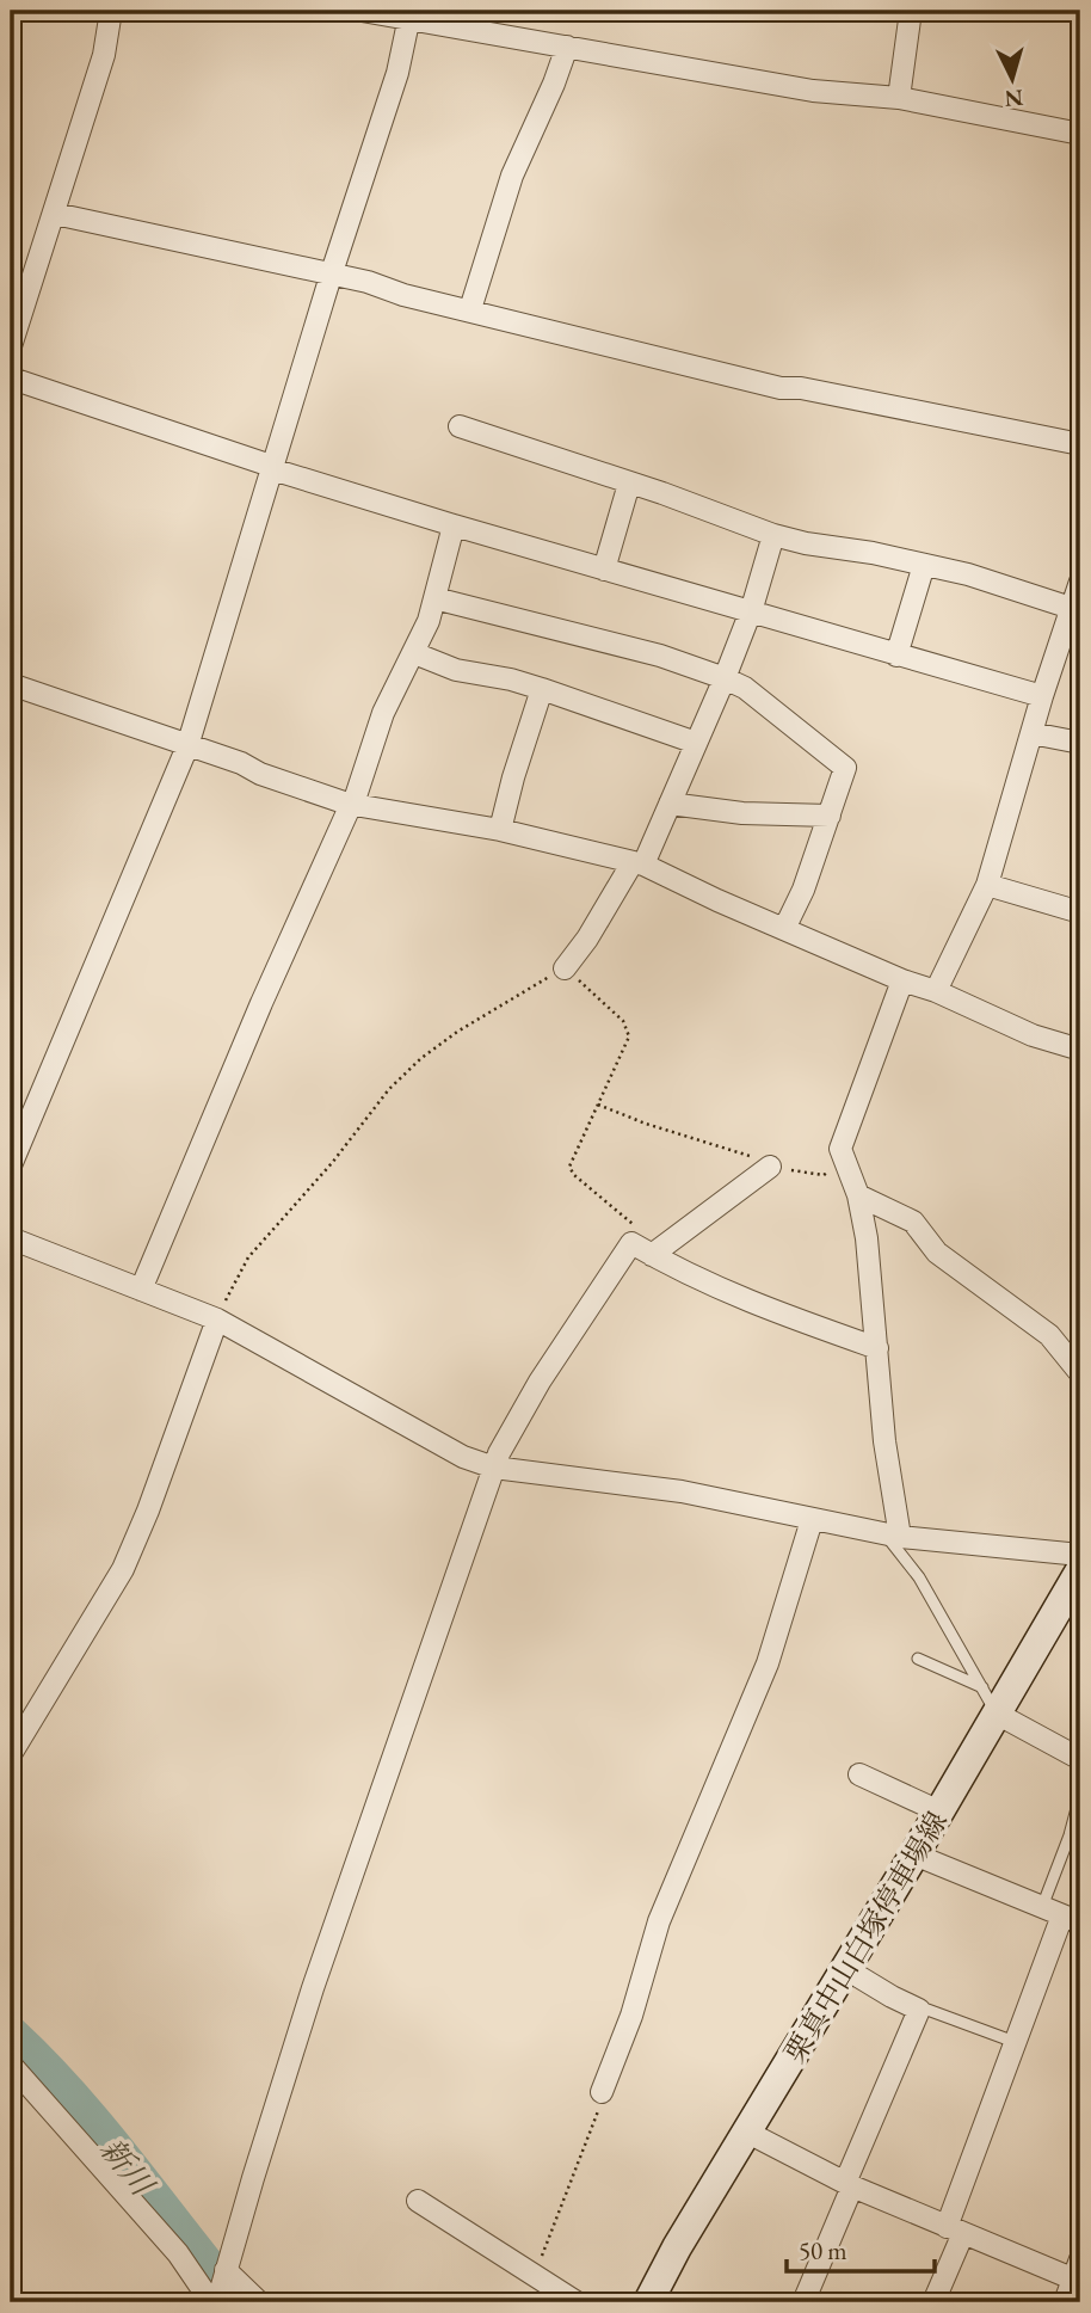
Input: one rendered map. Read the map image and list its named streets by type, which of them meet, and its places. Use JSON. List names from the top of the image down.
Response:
{
  "streets": {
    "main road": ["栗真中山白塚停車場線"]
  },
  "water": ["新川"],
  "scale_bar": "50 m",
  "north": "bottom"
}
